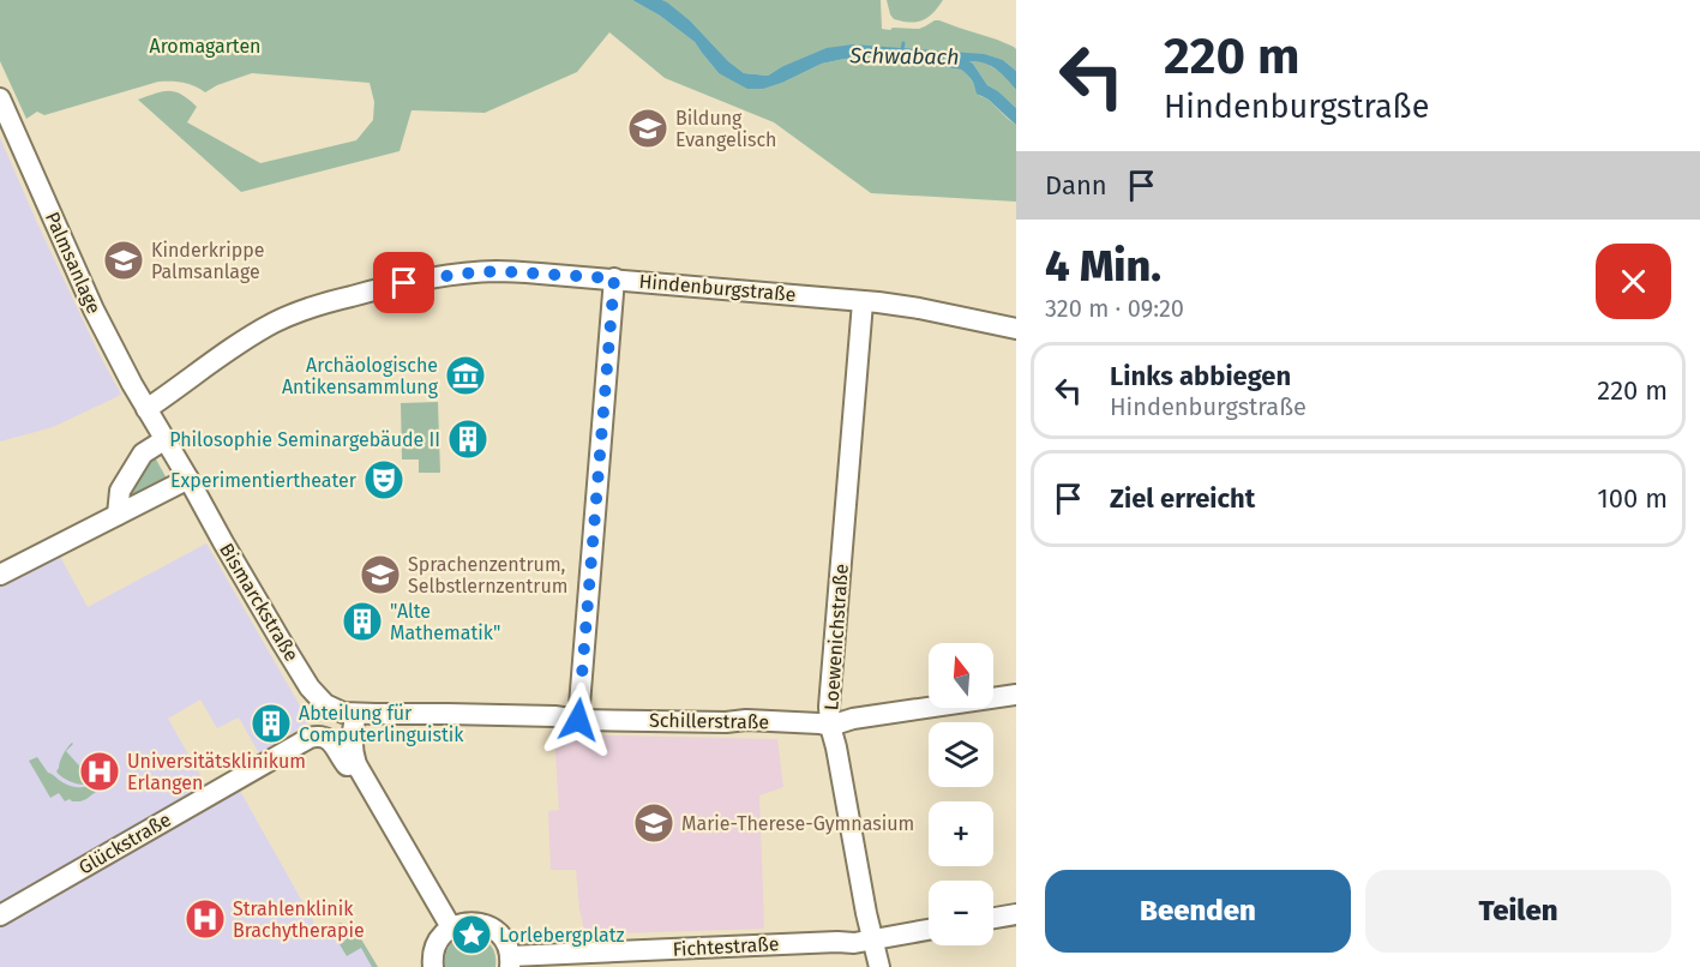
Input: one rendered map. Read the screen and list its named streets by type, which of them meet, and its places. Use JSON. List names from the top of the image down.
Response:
{
  "streets": {
    "street": [
      "Palmsanlage",
      "Hindenburgstraße",
      "Bismarckstraße",
      "Loewenichstraße",
      "Schillerstraße",
      "Glückstraße",
      "Fichtestraße"
    ]
  },
  "crossings": [
    ["Palmsanlage", "Hindenburgstraße"],
    ["Palmsanlage", "Bismarckstraße"],
    ["Hindenburgstraße", "Bismarckstraße"],
    ["Hindenburgstraße", "Loewenichstraße"],
    ["Bismarckstraße", "Schillerstraße"],
    ["Loewenichstraße", "Schillerstraße"],
    ["Loewenichstraße", "Fichtestraße"]
  ],
  "water": ["Schwabach"],
  "parks": ["Aromagarten"],
  "places": {
    "school or university": [
      "Bildung Evangelisch",
      "Kinderkrippe Palmsanlage",
      "Sprachenzentrum, Selbstlernzentrum",
      "Marie-Therese-Gymnasium"
    ],
    "museum": ["Archäologische Antikensammlung"],
    "building": ["Philosophie Seminargebäude II", "\"Alte Mathematik\"", "Abteilung für Computerlinguistik"],
    "theatre": ["Experimentiertheater"],
    "hospital": ["Universitätsklinikum Erlangen", "Strahlenklinik Brachytherapie"],
    "place": ["Lorlebergplatz"]
  },
  "north": "top",
  "page": {
    "turn": ["220 m", "Hindenburgstraße"],
    "then": "Dann",
    "heading": ["4 Min.", "320 m · 09:20"],
    "list": [
      {
        "name": "Links abbiegen",
        "note": "Hindenburgstraße",
        "value": "220 m"
      },
      {
        "name": "Ziel erreicht",
        "value": "100 m"
      }
    ],
    "map_buttons": ["+", "−"],
    "buttons": ["Beenden", "Teilen"]
  }
}
